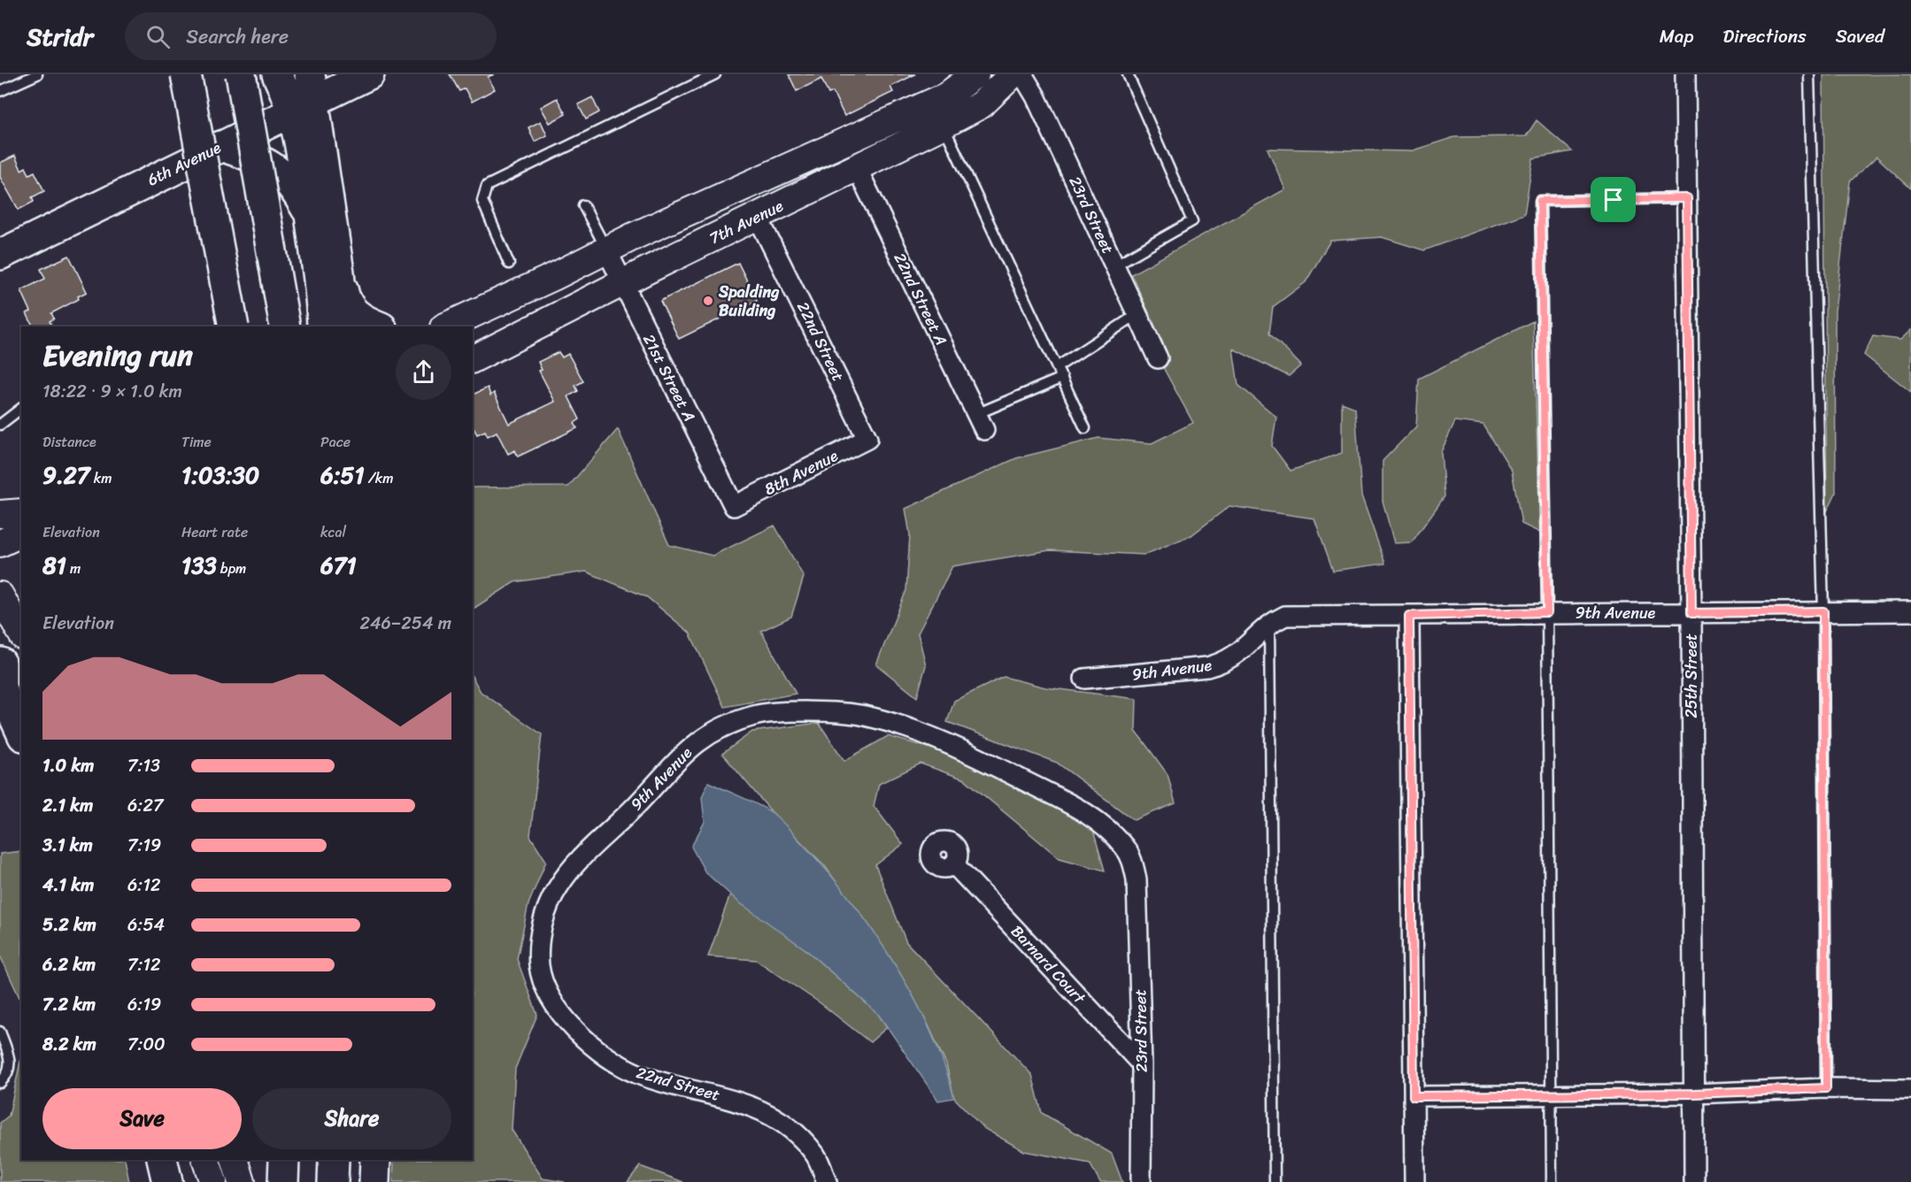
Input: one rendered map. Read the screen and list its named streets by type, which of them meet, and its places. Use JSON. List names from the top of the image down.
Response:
{
  "streets": {
    "main road": ["6th Avenue", "7th Avenue"],
    "street": [
      "23rd Street",
      "22nd Street A",
      "22nd Street",
      "21st Street A",
      "8th Avenue",
      "9th Avenue",
      "25th Street",
      "Barnard Court"
    ]
  },
  "crossings": [
    ["23rd Street", "9th Avenue"],
    ["23rd Street", "Barnard Court"],
    ["7th Avenue", "22nd Street A"],
    ["7th Avenue", "22nd Street"],
    ["7th Avenue", "21st Street A"],
    ["22nd Street", "8th Avenue"],
    ["22nd Street", "9th Avenue"],
    ["21st Street A", "8th Avenue"],
    ["9th Avenue", "25th Street"]
  ],
  "places": ["Spalding Building"],
  "page": {
    "header": "Stridr",
    "search": "Search here",
    "nav": ["Map", "Directions", "Saved"],
    "heading": ["Evening run", "18:22 · 9 × 1.0 km"],
    "stats": [
      ["Distance", "9.27 km"],
      ["Time", "1:03:30"],
      ["Pace", "6:51 /km"],
      ["Elevation", "81 m"],
      ["Heart rate", "133 bpm"],
      ["kcal", "671"]
    ],
    "chart": ["Elevation", "246–254 m"],
    "list": [
      {
        "name": "1.0 km",
        "note": "7:13"
      },
      {
        "name": "2.1 km",
        "note": "6:27"
      },
      {
        "name": "3.1 km",
        "note": "7:19"
      },
      {
        "name": "4.1 km",
        "note": "6:12"
      },
      {
        "name": "5.2 km",
        "note": "6:54"
      },
      {
        "name": "6.2 km",
        "note": "7:12"
      },
      {
        "name": "7.2 km",
        "note": "6:19"
      },
      {
        "name": "8.2 km",
        "note": "7:00"
      }
    ],
    "buttons": ["Save", "Share"]
  }
}
